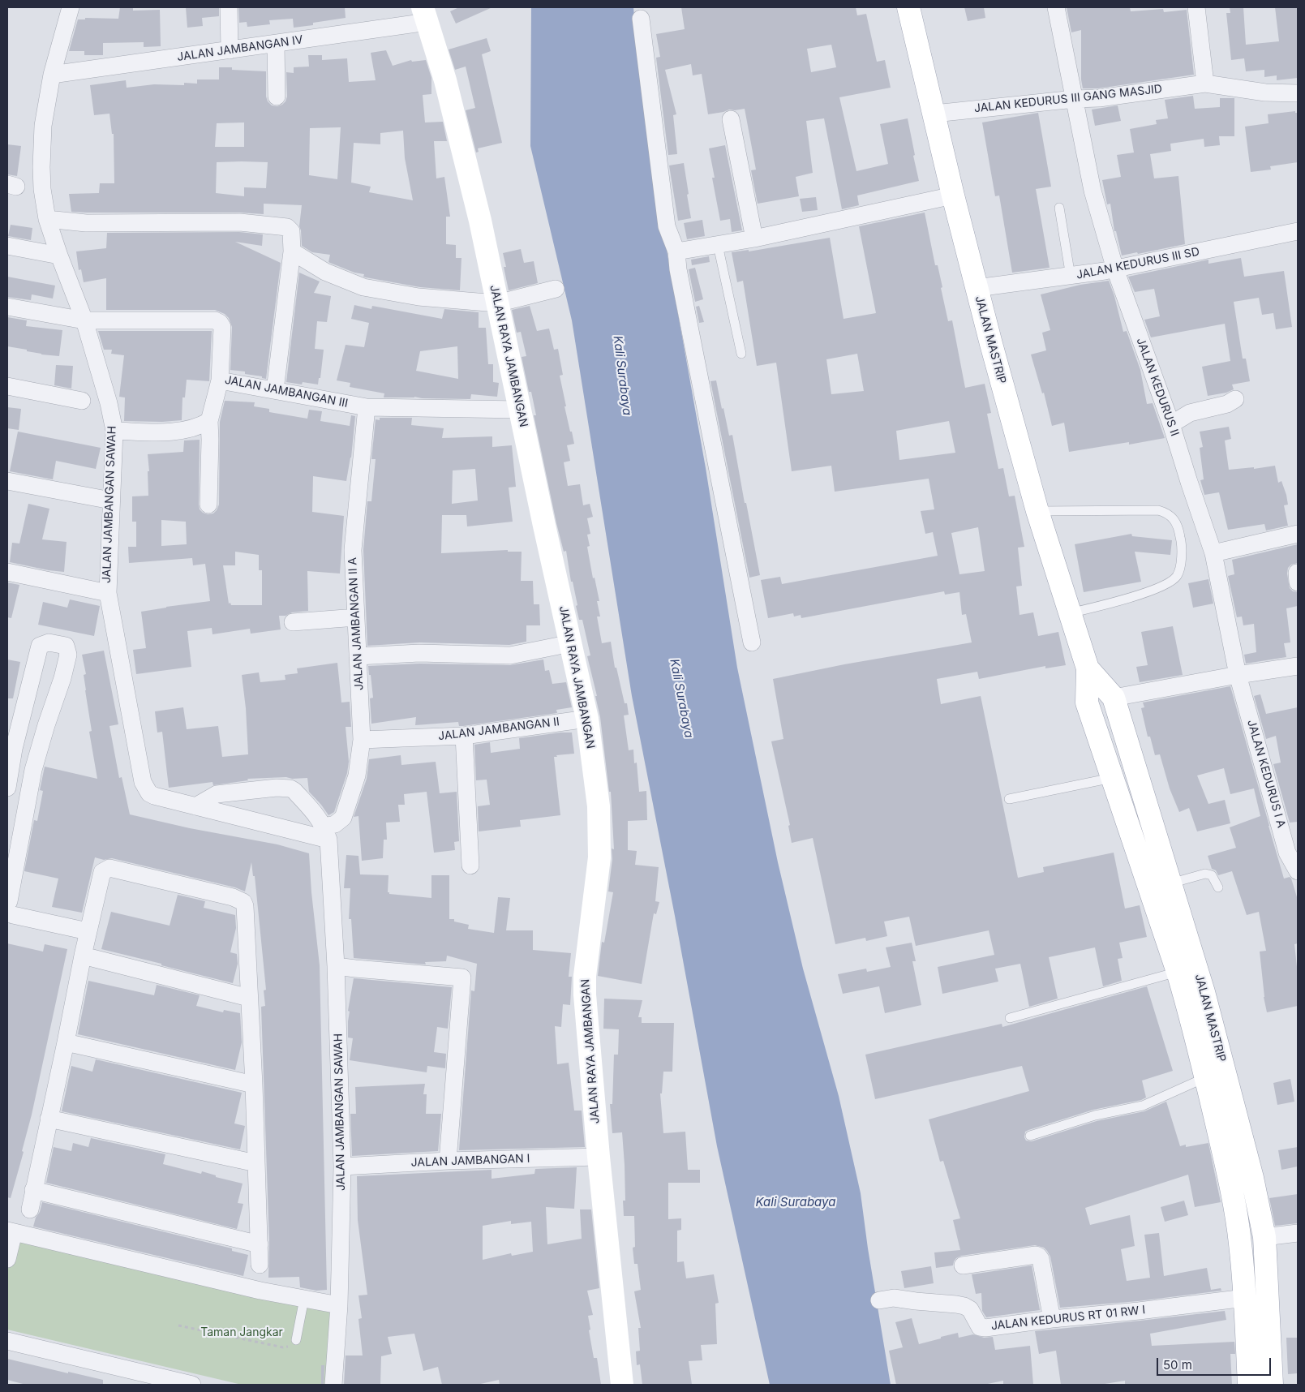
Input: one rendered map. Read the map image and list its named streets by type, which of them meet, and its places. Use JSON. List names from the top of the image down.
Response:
{
  "streets": {
    "main road": ["JALAN MASTRIP", "JALAN RAYA JAMBANGAN"],
    "street": [
      "JALAN JAMBANGAN IV",
      "JALAN KEDURUS III GANG MASJID",
      "JALAN KEDURUS III SD",
      "JALAN KEDURUS II",
      "JALAN JAMBANGAN III",
      "JALAN JAMBANGAN SAWAH",
      "JALAN JAMBANGAN II A",
      "JALAN JAMBANGAN II",
      "JALAN KEDURUS I A",
      "JALAN JAMBANGAN I",
      "JALAN KEDURUS RT 01 RW I"
    ]
  },
  "crossings": [
    ["JALAN JAMBANGAN IV", "JALAN RAYA JAMBANGAN"],
    ["JALAN JAMBANGAN IV", "JALAN JAMBANGAN SAWAH"],
    ["JALAN KEDURUS III GANG MASJID", "JALAN MASTRIP"],
    ["JALAN KEDURUS III GANG MASJID", "JALAN KEDURUS II"],
    ["JALAN KEDURUS III SD", "JALAN MASTRIP"],
    ["JALAN KEDURUS III SD", "JALAN KEDURUS II"],
    ["JALAN MASTRIP", "JALAN KEDURUS RT 01 RW I"],
    ["JALAN RAYA JAMBANGAN", "JALAN JAMBANGAN III"],
    ["JALAN RAYA JAMBANGAN", "JALAN JAMBANGAN II"],
    ["JALAN RAYA JAMBANGAN", "JALAN JAMBANGAN I"],
    ["JALAN KEDURUS II", "JALAN KEDURUS I A"],
    ["JALAN JAMBANGAN III", "JALAN JAMBANGAN SAWAH"],
    ["JALAN JAMBANGAN III", "JALAN JAMBANGAN II A"],
    ["JALAN JAMBANGAN SAWAH", "JALAN JAMBANGAN II A"],
    ["JALAN JAMBANGAN SAWAH", "JALAN JAMBANGAN I"],
    ["JALAN JAMBANGAN II A", "JALAN JAMBANGAN II"]
  ],
  "water": ["Kali Surabaya"],
  "parks": ["Taman Jangkar"],
  "scale_bar": "50 m"
}
